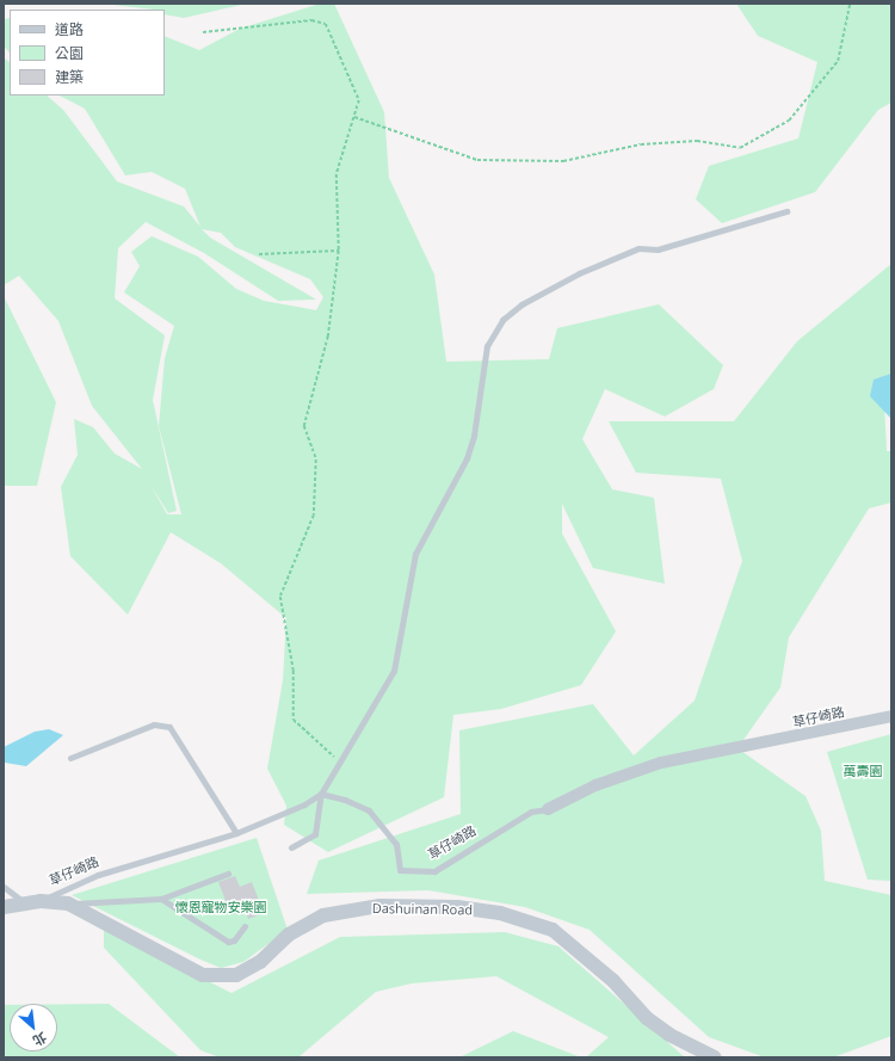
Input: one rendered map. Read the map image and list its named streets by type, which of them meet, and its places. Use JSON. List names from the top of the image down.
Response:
{
  "streets": {
    "street": ["草仔崎路", "Dashuinan Road"]
  },
  "crossings": [
    ["草仔崎路", "Dashuinan Road"]
  ],
  "parks": ["萬壽園", "懷恩寵物安樂園"],
  "legend": ["道路", "公園", "建築"],
  "north": "bottom right"
}
